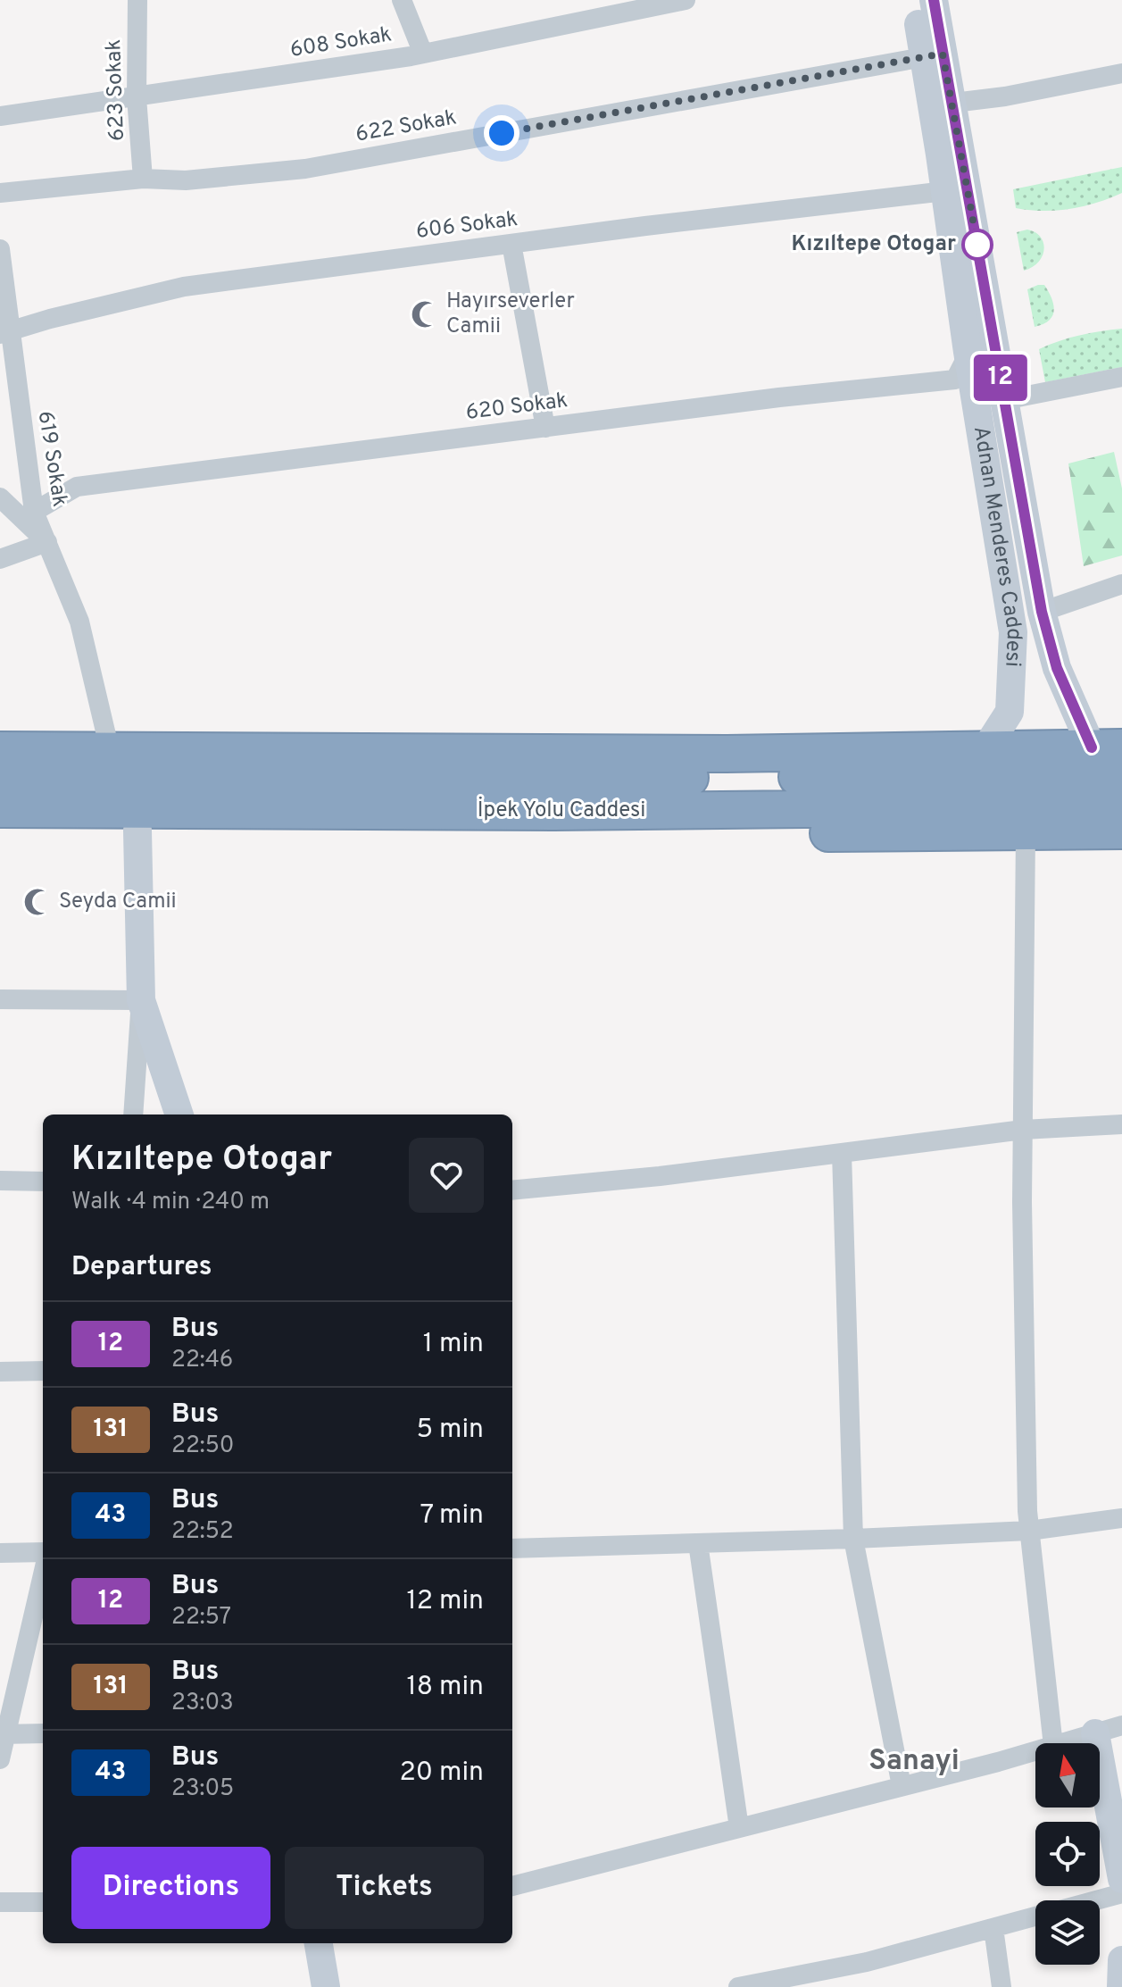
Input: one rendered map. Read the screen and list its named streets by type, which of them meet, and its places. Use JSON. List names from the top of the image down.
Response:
{
  "streets": {
    "highway": ["İpek Yolu Caddesi"],
    "street": [
      "608 Sokak",
      "623 Sokak",
      "622 Sokak",
      "606 Sokak",
      "620 Sokak",
      "619 Sokak",
      "Adnan Menderes Caddesi"
    ]
  },
  "crossings": [
    ["608 Sokak", "623 Sokak"],
    ["623 Sokak", "622 Sokak"],
    ["622 Sokak", "Adnan Menderes Caddesi"],
    ["606 Sokak", "619 Sokak"],
    ["606 Sokak", "Adnan Menderes Caddesi"],
    ["620 Sokak", "619 Sokak"],
    ["620 Sokak", "Adnan Menderes Caddesi"]
  ],
  "districts": ["Sanayi"],
  "places": {
    "other": ["Kızıltepe Otogar"],
    "mosque": ["Hayırseverler Camii", "Seyda Camii"]
  },
  "lines": ["bus line 12"],
  "north": "top",
  "page": {
    "on_map": "12",
    "heading": [
      ["Kızıltepe Otogar", "Walk · 4 min · 240 m"],
      "Departures"
    ],
    "list": [
      {
        "mark": "12",
        "name": "Bus",
        "note": "22:46",
        "value": "1 min"
      },
      {
        "mark": "131",
        "name": "Bus",
        "note": "22:50",
        "value": "5 min"
      },
      {
        "mark": "43",
        "name": "Bus",
        "note": "22:52",
        "value": "7 min"
      },
      {
        "mark": "12",
        "name": "Bus",
        "note": "22:57",
        "value": "12 min"
      },
      {
        "mark": "131",
        "name": "Bus",
        "note": "23:03",
        "value": "18 min"
      },
      {
        "mark": "43",
        "name": "Bus",
        "note": "23:05",
        "value": "20 min"
      }
    ],
    "buttons": ["Directions", "Tickets"]
  }
}
